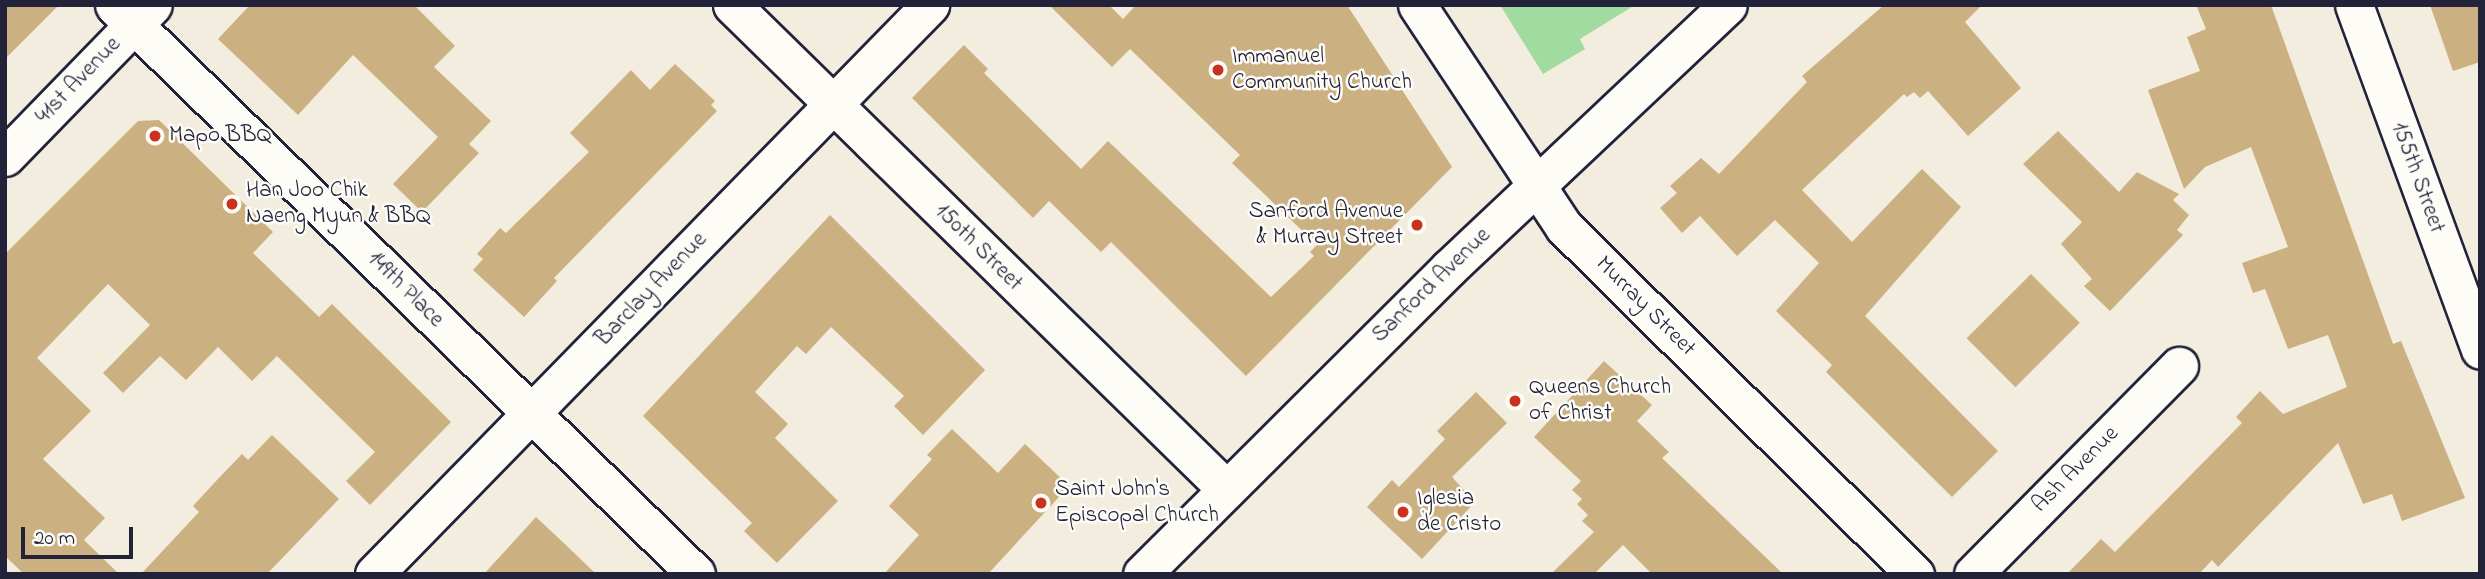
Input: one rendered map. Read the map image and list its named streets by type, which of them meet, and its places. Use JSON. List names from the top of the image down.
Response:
{
  "streets": {
    "street": [
      "41st Avenue",
      "155th Street",
      "150th Street",
      "Sanford Avenue",
      "149th Place",
      "Barclay Avenue",
      "Murray Street",
      "Ash Avenue"
    ]
  },
  "crossings": [
    ["41st Avenue", "149th Place"],
    ["150th Street", "Sanford Avenue"],
    ["150th Street", "Barclay Avenue"],
    ["Sanford Avenue", "Murray Street"],
    ["149th Place", "Barclay Avenue"]
  ],
  "places": [
    "Immanuel Community Church",
    "Mapo BBQ",
    "Han Joo Chik Naeng Myun & BBQ",
    "Sanford Avenue & Murray Street",
    "Queens Church of Christ",
    "Saint John's Episcopal Church",
    "Iglesia de Cristo"
  ],
  "scale_bar": "20 m"
}
